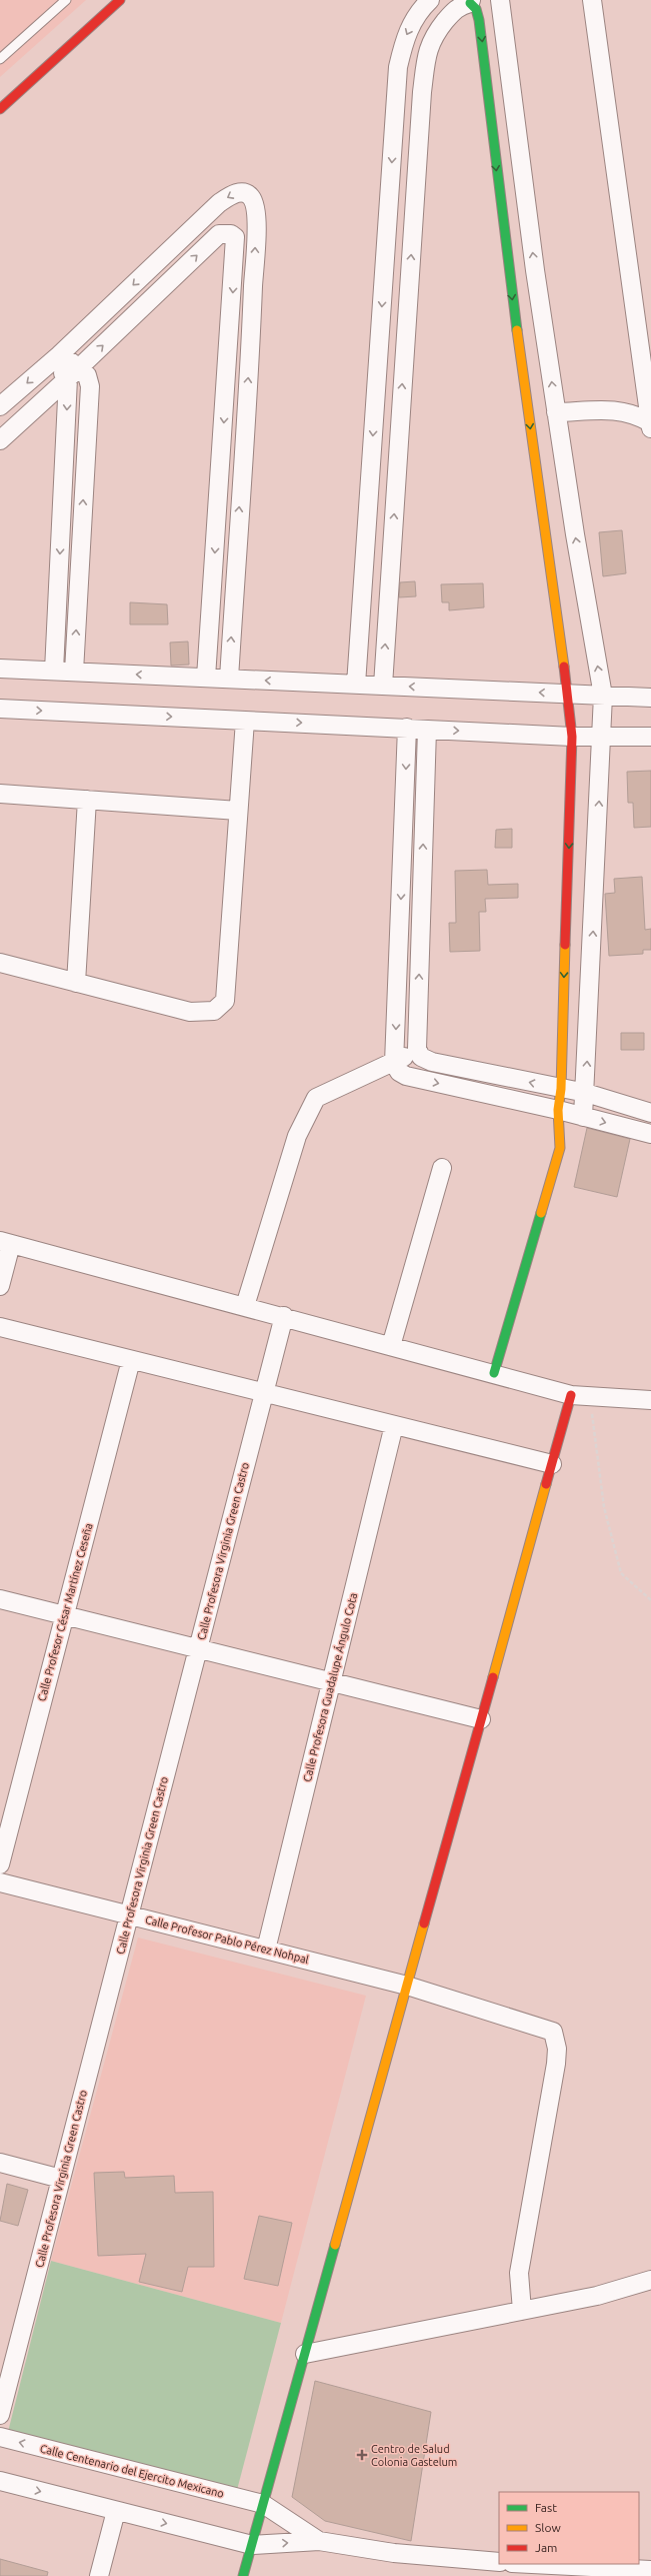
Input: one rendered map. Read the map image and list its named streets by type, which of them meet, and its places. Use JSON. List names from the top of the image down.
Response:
{
  "streets": {
    "street": [
      "Calle Profesora Virginia Green Castro",
      "Calle Profesor César Martínez Ceseña",
      "Calle Profesora Guadalupe Ángulo Cota",
      "Calle Profesor Pablo Pérez Nohpal",
      "Calle Centenario del Ejercito Mexicano"
    ]
  },
  "crossings": [
    ["Calle Profesora Virginia Green Castro", "Calle Profesor Pablo Pérez Nohpal"],
    ["Calle Profesora Guadalupe Ángulo Cota", "Calle Profesor Pablo Pérez Nohpal"]
  ],
  "places": {
    "health": ["Centro de Salud Colonia Gastelum"]
  },
  "legend": ["Fast", "Slow", "Jam"]
}
